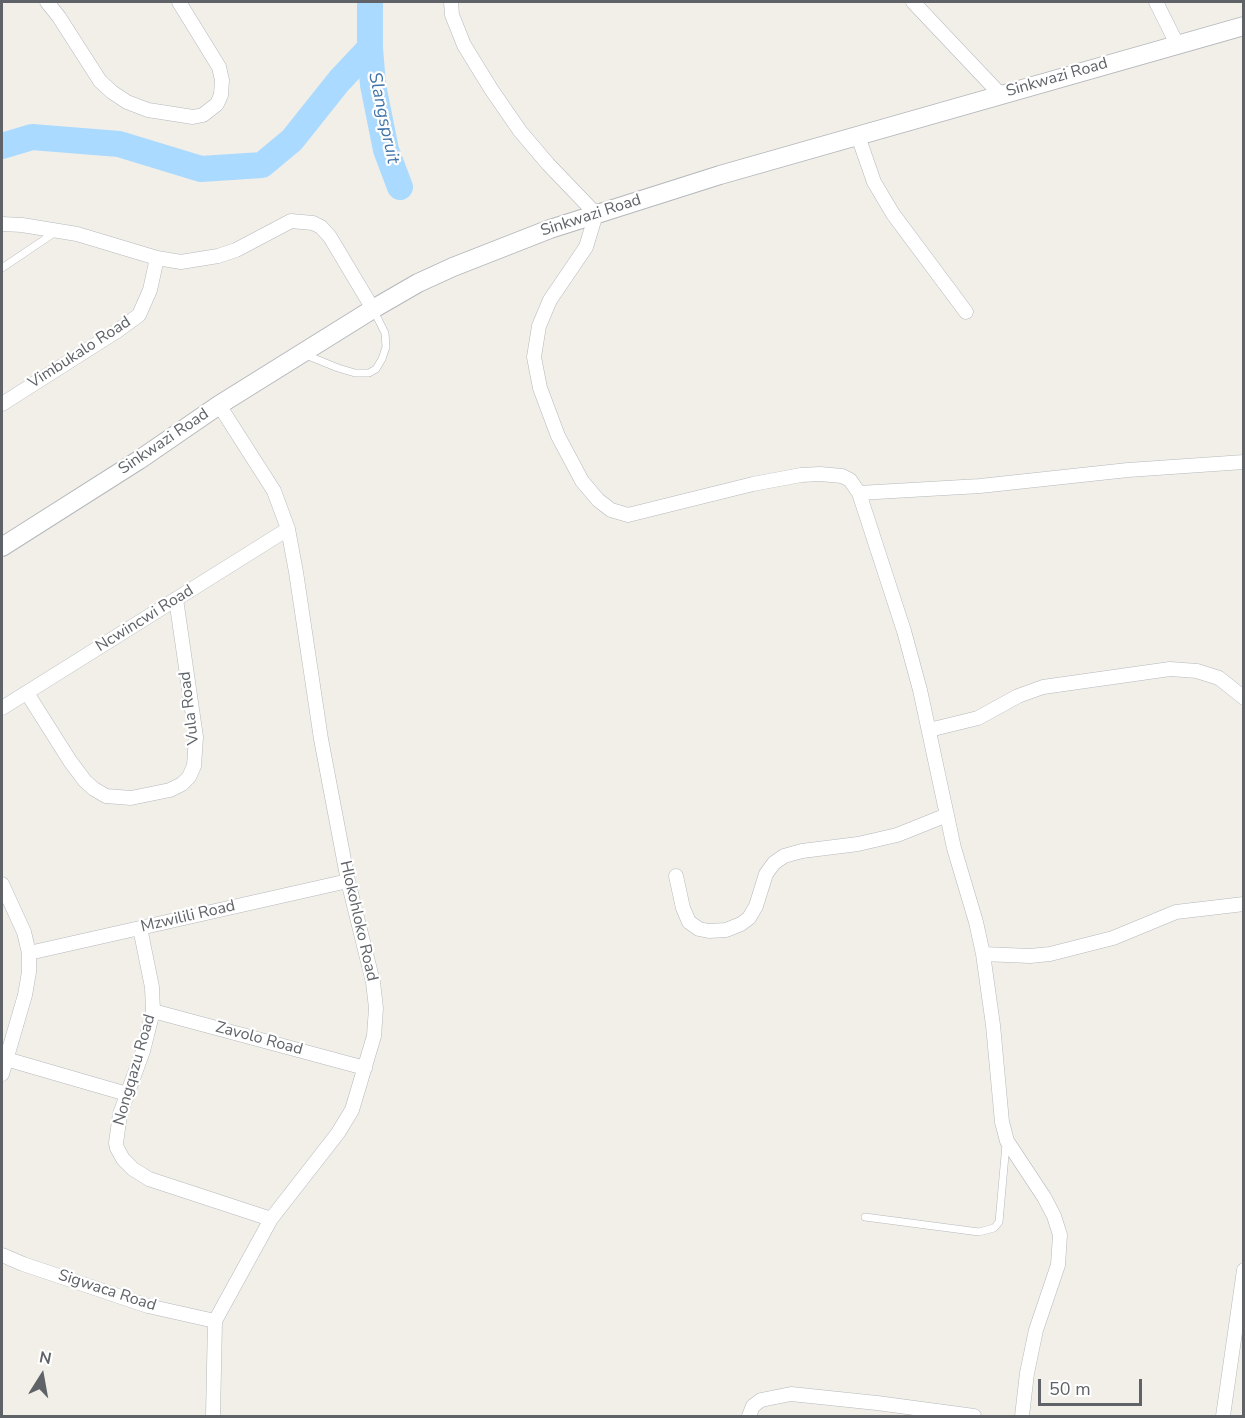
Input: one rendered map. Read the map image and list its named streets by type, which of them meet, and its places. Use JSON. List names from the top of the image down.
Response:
{
  "streets": {
    "street": [
      "Sinkwazi Road",
      "Vimbukalo Road",
      "Ncwincwi Road",
      "Vula Road",
      "Mzwilili Road",
      "Hlokohloko Road",
      "Zavolo Road",
      "Nongqazu Road",
      "Sigwaca Road"
    ]
  },
  "crossings": [
    ["Sinkwazi Road", "Hlokohloko Road"],
    ["Ncwincwi Road", "Vula Road"],
    ["Ncwincwi Road", "Hlokohloko Road"],
    ["Mzwilili Road", "Hlokohloko Road"],
    ["Mzwilili Road", "Nongqazu Road"],
    ["Hlokohloko Road", "Zavolo Road"],
    ["Hlokohloko Road", "Nongqazu Road"],
    ["Hlokohloko Road", "Sigwaca Road"],
    ["Zavolo Road", "Nongqazu Road"]
  ],
  "water": ["Slangspruit"],
  "scale_bar": "50 m",
  "north": "top"
}
